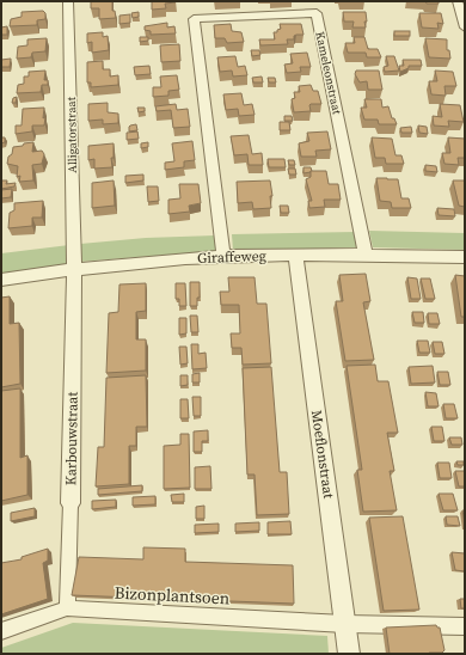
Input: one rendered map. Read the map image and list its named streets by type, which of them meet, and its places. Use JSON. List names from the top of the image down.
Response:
{
  "streets": {
    "street": [
      "Kameleonstraat",
      "Alligatorstraat",
      "Giraffeweg",
      "Karbouwstraat",
      "Moeflonstraat",
      "Bizonplantsoen"
    ]
  },
  "crossings": [
    ["Kameleonstraat", "Giraffeweg"],
    ["Alligatorstraat", "Giraffeweg"],
    ["Alligatorstraat", "Karbouwstraat"],
    ["Giraffeweg", "Karbouwstraat"],
    ["Giraffeweg", "Moeflonstraat"],
    ["Karbouwstraat", "Bizonplantsoen"],
    ["Moeflonstraat", "Bizonplantsoen"]
  ]
}
